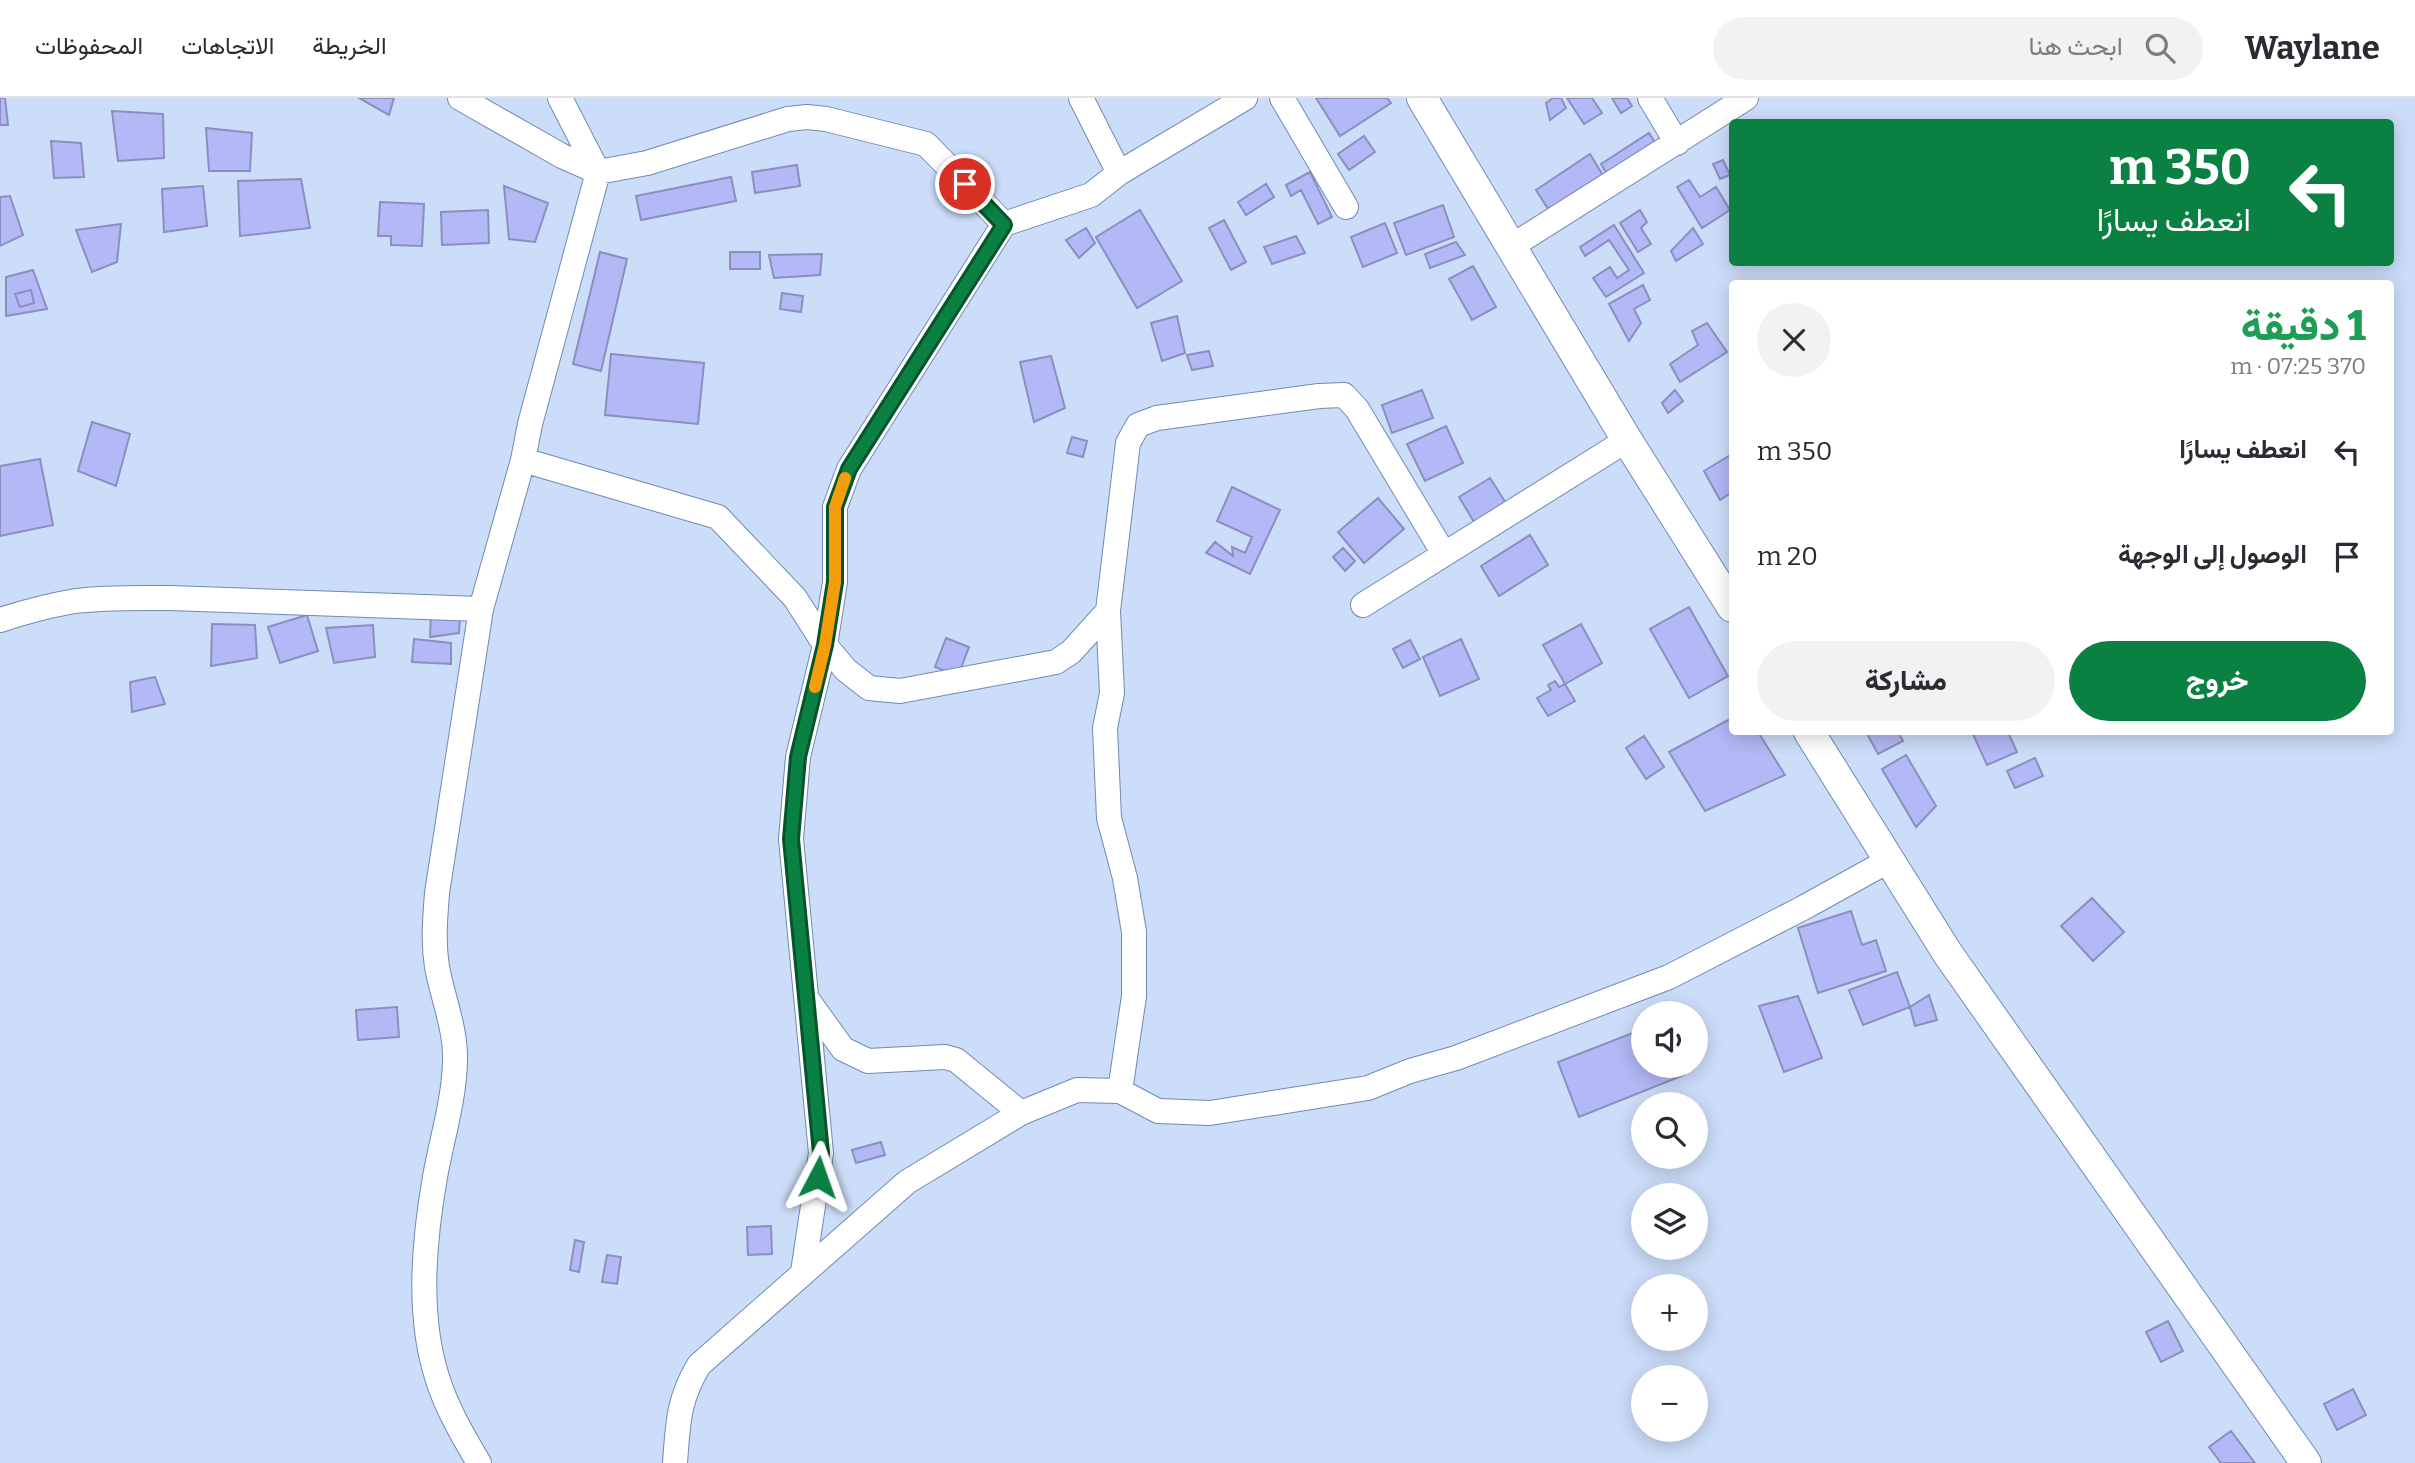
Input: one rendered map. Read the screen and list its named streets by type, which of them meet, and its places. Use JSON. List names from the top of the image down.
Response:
{
  "page": {
    "header": "Waylane",
    "search": "ابحث هنا",
    "nav": ["الخريطة", "الاتجاهات", "المحفوظات"],
    "turn": ["350 m", "انعطف يسارًا"],
    "heading": ["1 دقيقة", "370 m · 07:25"],
    "list": [
      {
        "name": "انعطف يسارًا",
        "value": "350 m"
      },
      {
        "name": "الوصول إلى الوجهة",
        "value": "20 m"
      }
    ],
    "buttons": ["خروج", "مشاركة"],
    "map_buttons": ["+", "−"]
  }
}
